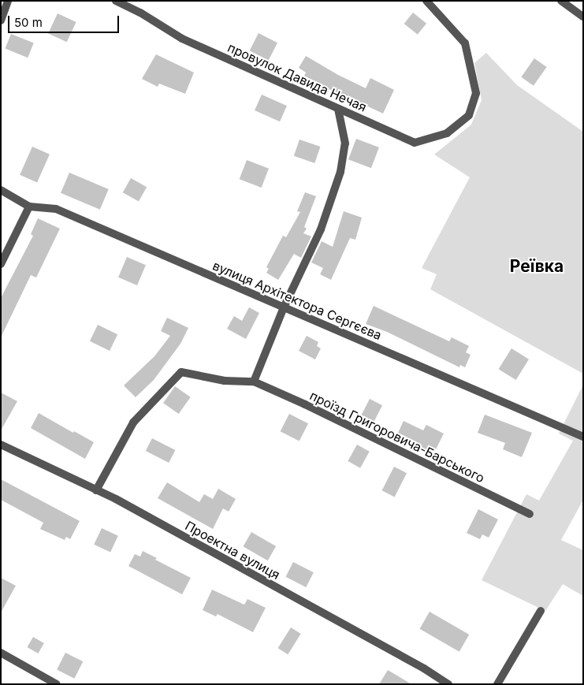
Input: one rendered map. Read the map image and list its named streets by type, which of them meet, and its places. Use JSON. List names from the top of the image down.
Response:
{
  "streets": {
    "street": [
      "провулок Давида Нечая",
      "вулиця Архітектора Сергєєва",
      "проїзд Григоровича-Барського",
      "Проектна вулиця"
    ]
  },
  "districts": ["Реївка"],
  "scale_bar": "50 m"
}
